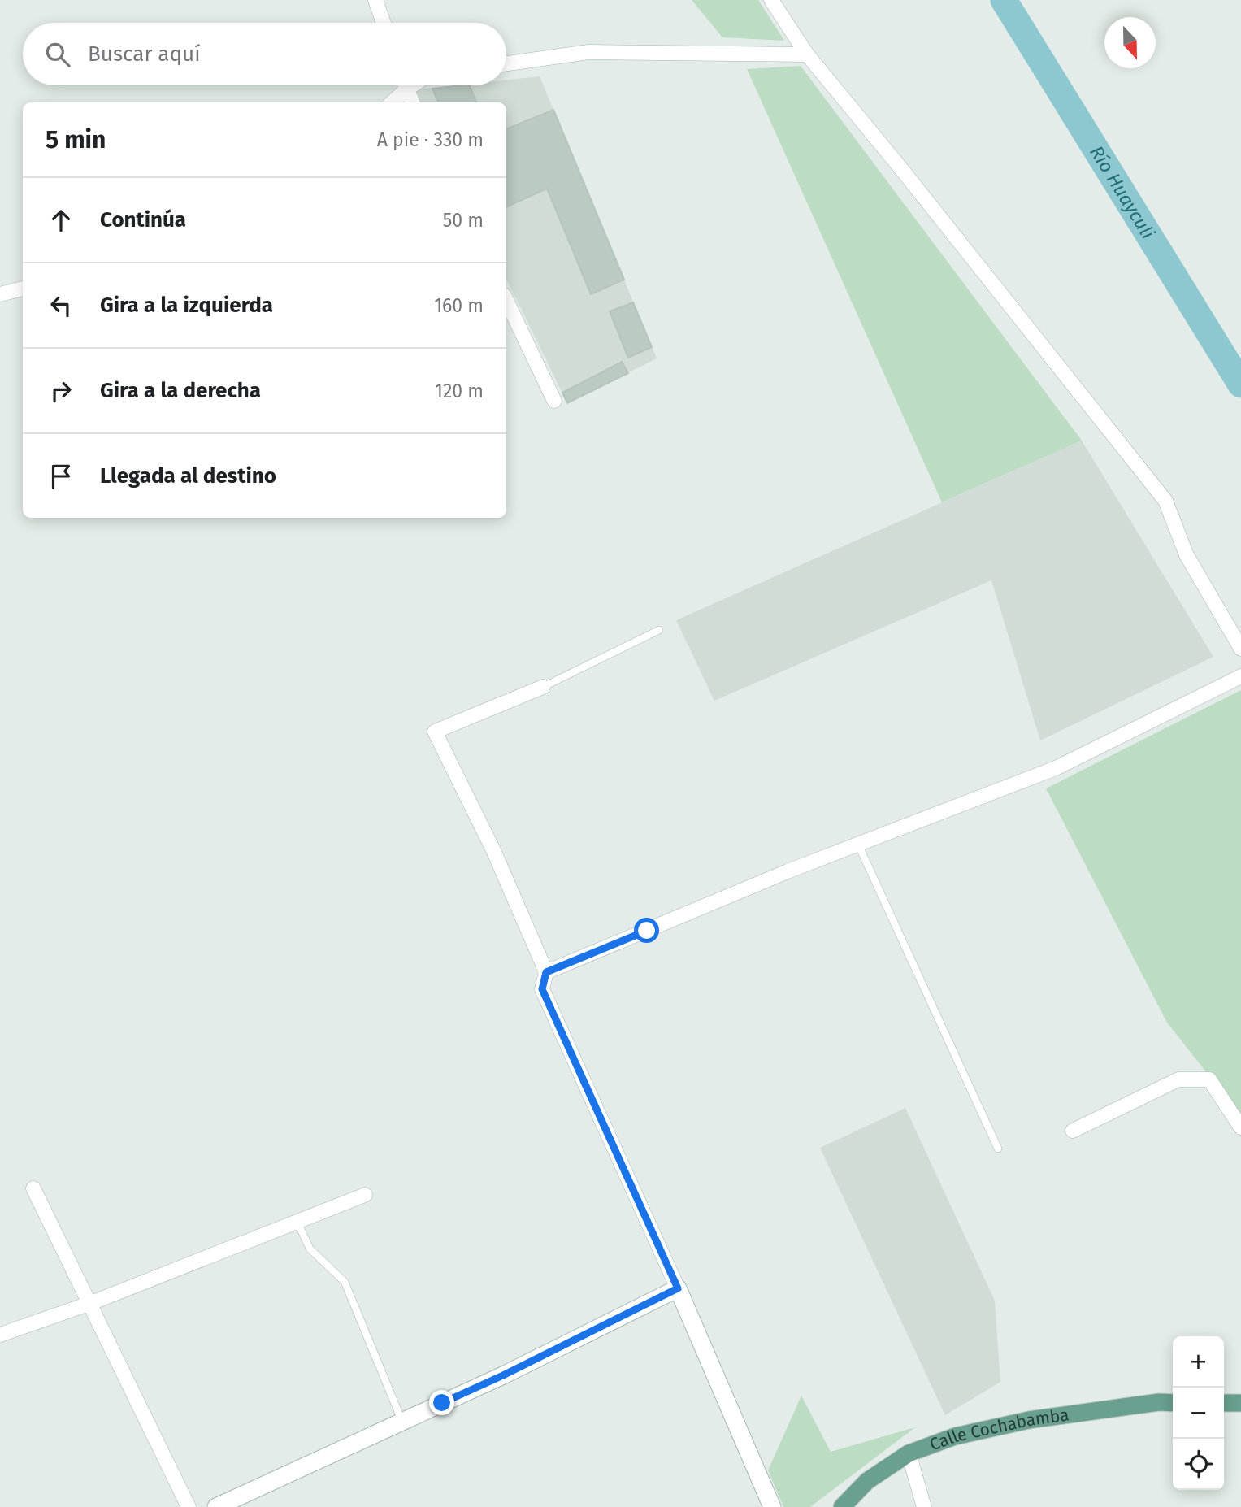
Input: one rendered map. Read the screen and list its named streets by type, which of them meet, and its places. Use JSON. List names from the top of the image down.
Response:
{
  "streets": {
    "main road": ["Calle Cochabamba"]
  },
  "water": ["Río Huayculi"],
  "north": "bottom",
  "page": {
    "search": "Buscar aquí",
    "heading": ["5 min", "A pie · 330 m"],
    "list": [
      ["Continúa", "50 m"],
      ["Gira a la izquierda", "160 m"],
      ["Gira a la derecha", "120 m"],
      "Llegada al destino"
    ],
    "map_buttons": ["+", "−"]
  }
}
